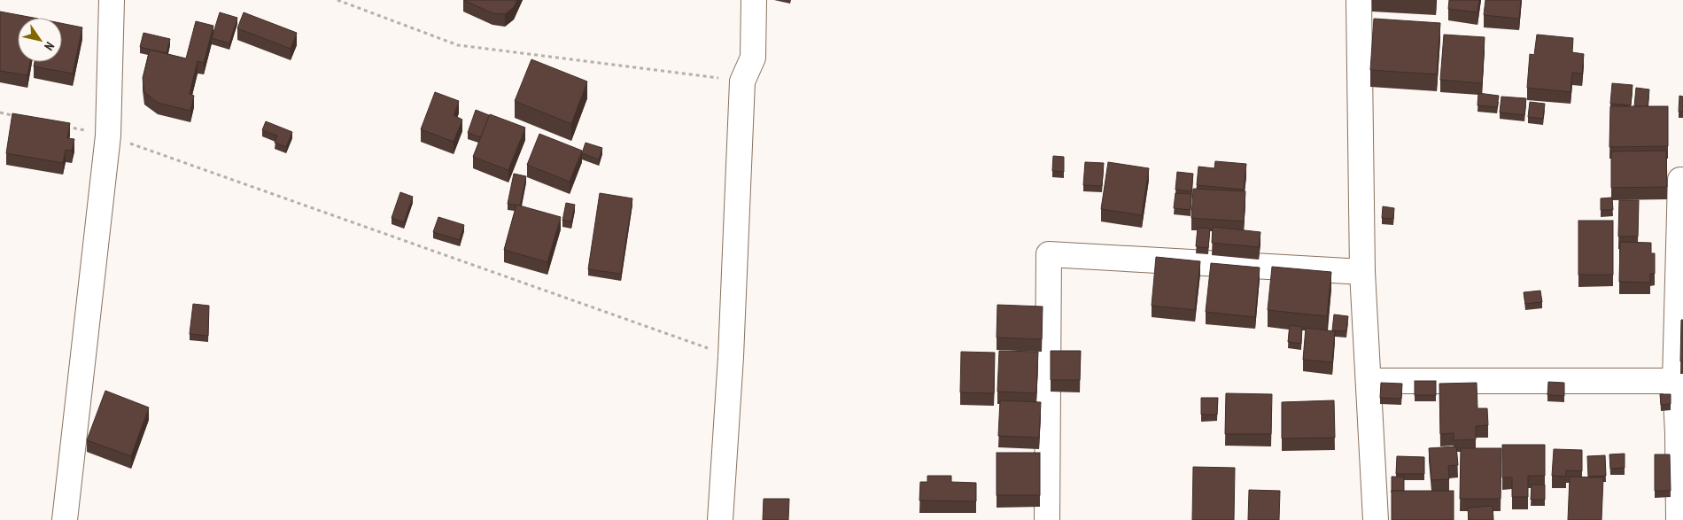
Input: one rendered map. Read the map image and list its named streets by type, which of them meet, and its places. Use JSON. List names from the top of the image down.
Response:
{
  "north": "bottom right"
}
